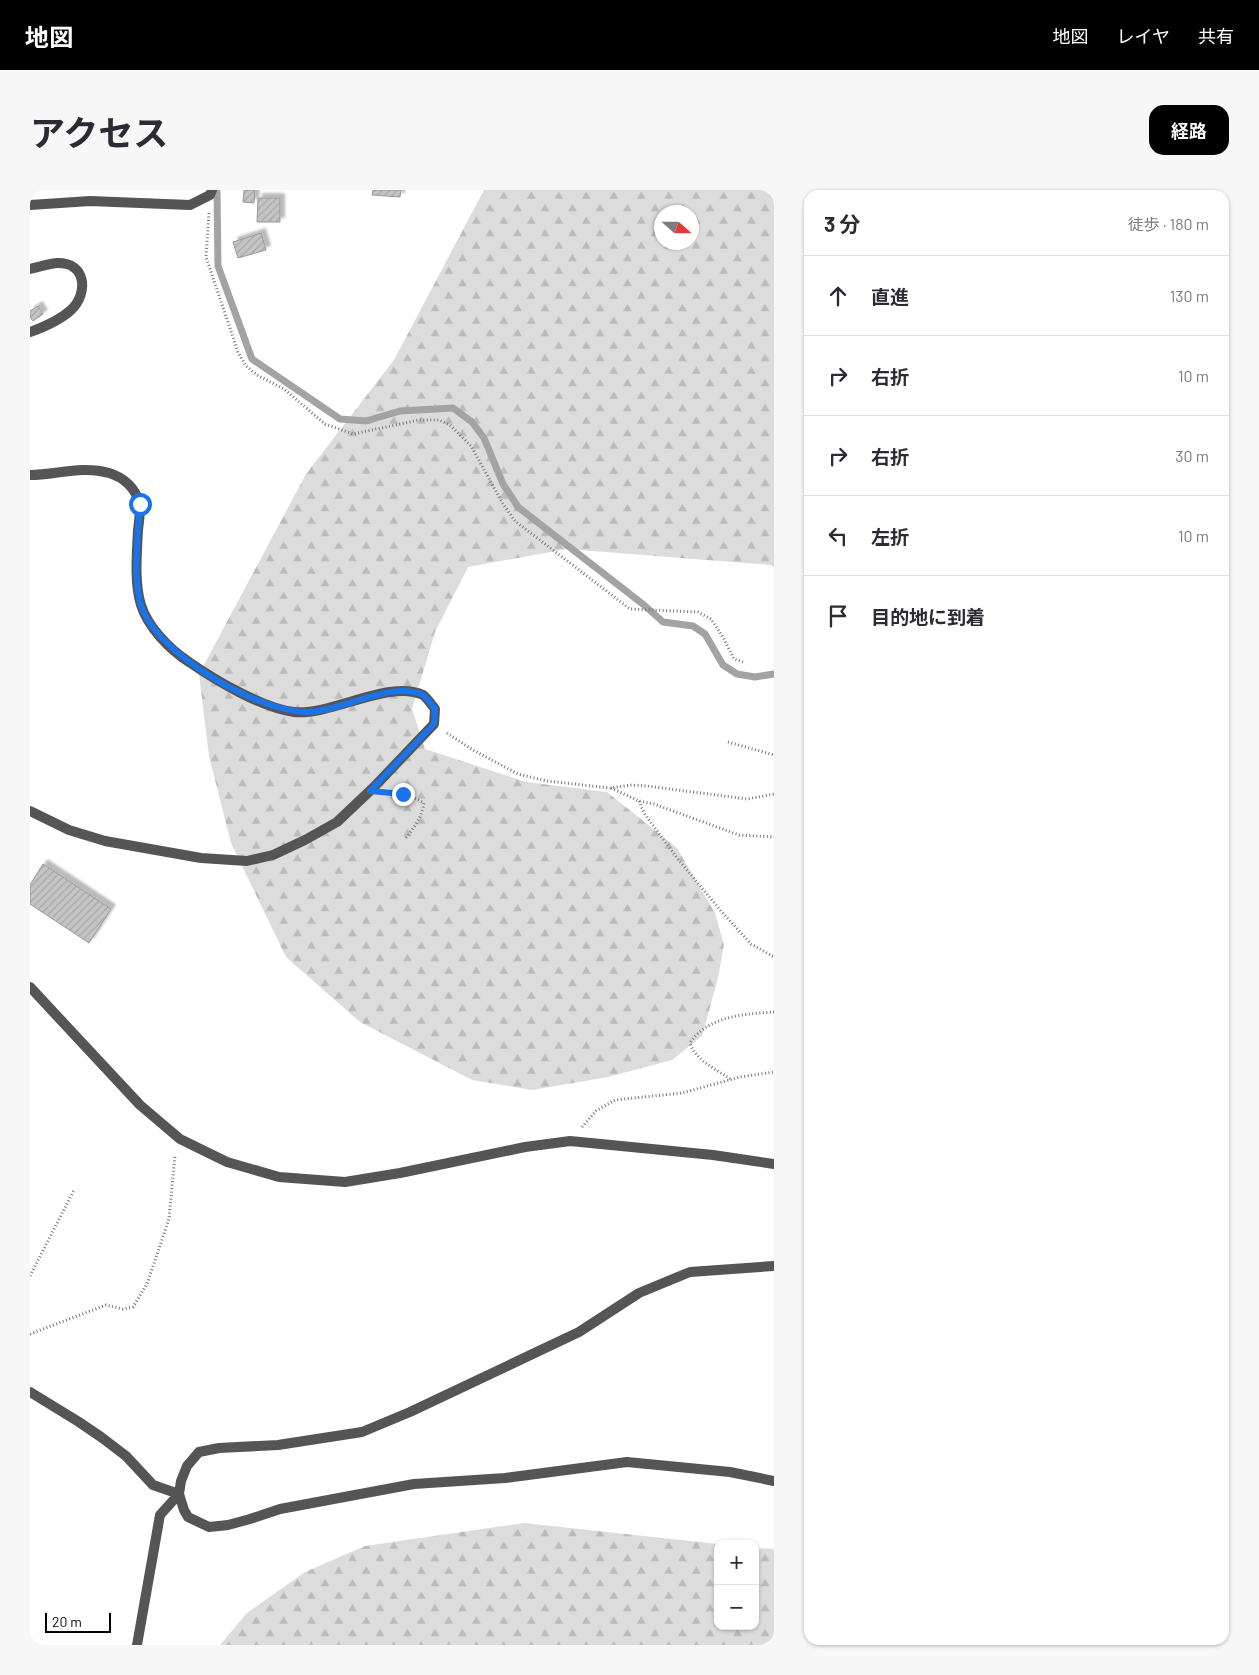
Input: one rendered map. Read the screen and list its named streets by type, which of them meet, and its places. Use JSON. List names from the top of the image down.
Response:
{
  "scale_bar": "20 m",
  "north": "right",
  "page": {
    "header": "地図",
    "nav": ["地図", "レイヤ", "共有"],
    "title": "アクセス",
    "buttons": "経路",
    "heading": ["3 分", "徒歩 · 180 m"],
    "list": [
      ["直進", "130 m"],
      ["右折", "10 m"],
      ["右折", "30 m"],
      ["左折", "10 m"],
      "目的地に到着"
    ],
    "map_buttons": ["+", "−"],
    "scale": "20 m"
  }
}
